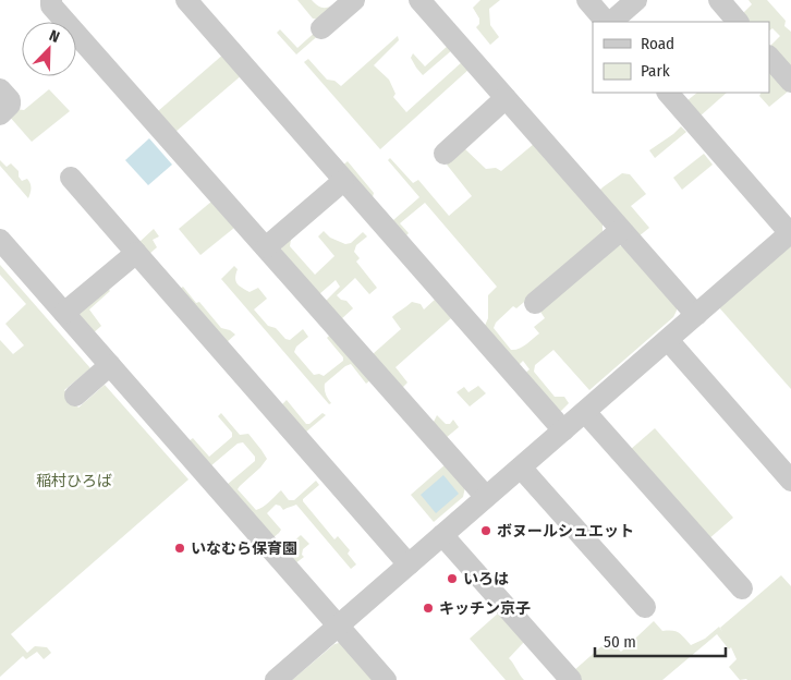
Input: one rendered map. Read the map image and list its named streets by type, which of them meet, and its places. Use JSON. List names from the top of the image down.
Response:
{
  "parks": ["稲村ひろば"],
  "places": [
    "ボヌールシュエット",
    "いなむら保育園",
    "いろは",
    "キッチン京子"
  ],
  "legend": ["Road", "Park"],
  "scale_bar": "50 m",
  "north": "top right"
}
